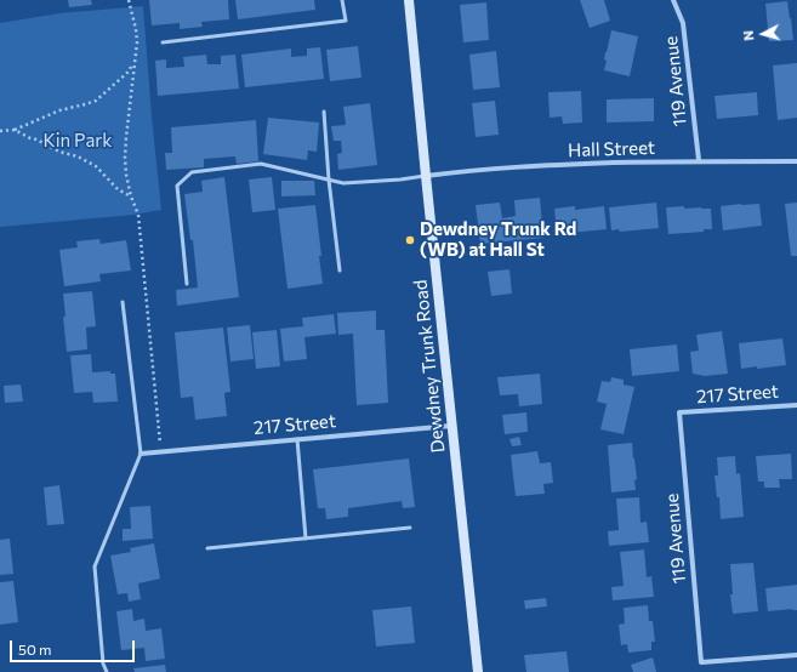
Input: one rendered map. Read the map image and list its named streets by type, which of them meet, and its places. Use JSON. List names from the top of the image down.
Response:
{
  "streets": {
    "main road": ["Dewdney Trunk Road"],
    "street": ["119 Avenue", "Hall Street", "217 Street"]
  },
  "crossings": [
    ["119 Avenue", "Hall Street"],
    ["119 Avenue", "217 Street"],
    ["Hall Street", "Dewdney Trunk Road"],
    ["Dewdney Trunk Road", "217 Street"]
  ],
  "parks": ["Kin Park"],
  "places": ["Dewdney Trunk Rd (WB) at Hall St"],
  "scale_bar": "50 m",
  "north": "left"
}
